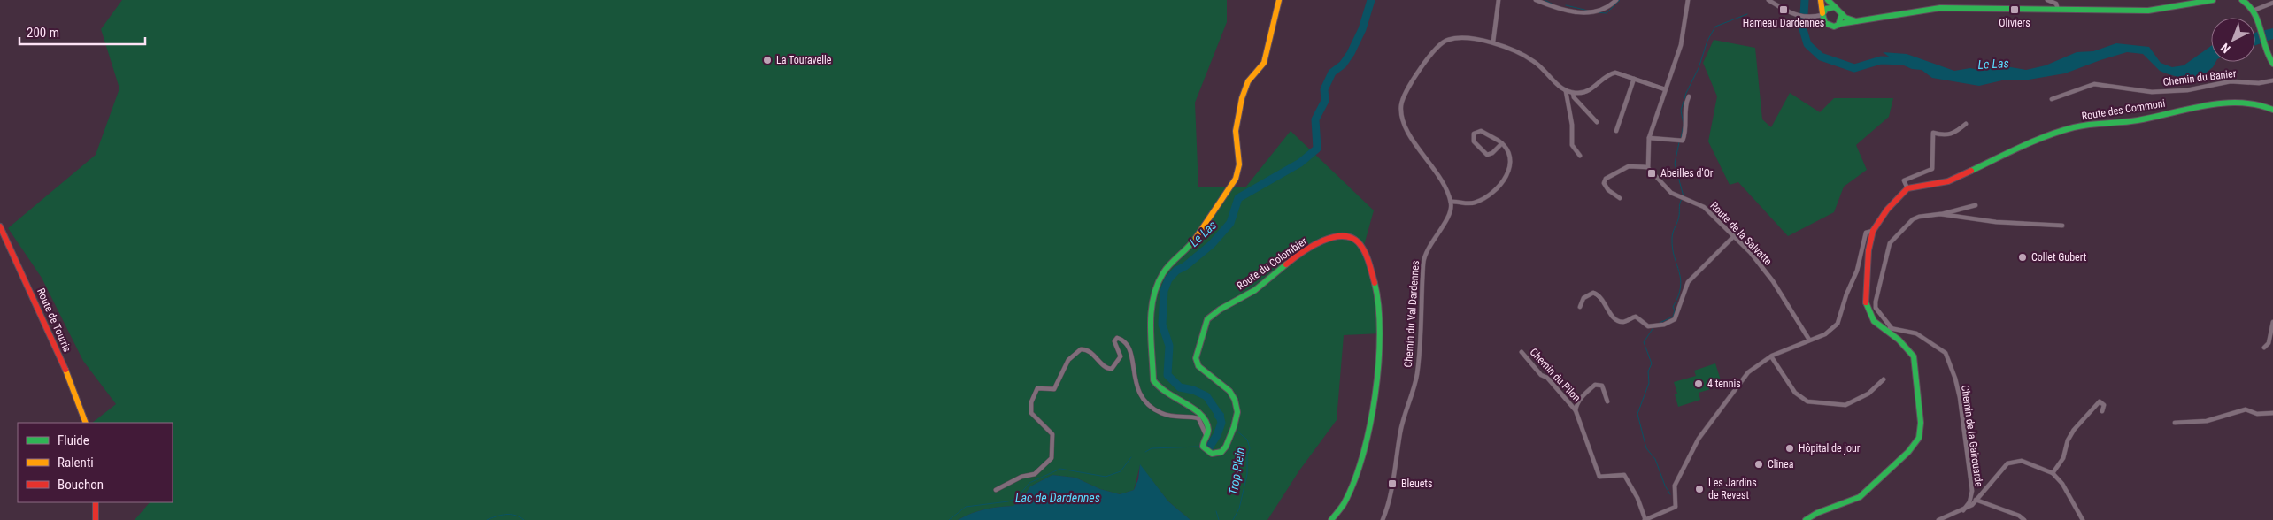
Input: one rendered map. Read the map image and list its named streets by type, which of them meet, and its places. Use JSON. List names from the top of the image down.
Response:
{
  "streets": {
    "street": [
      "Chemin du Banier",
      "Route des Commoni",
      "Route de la Salvatte",
      "Route du Colombier",
      "Chemin du Val Dardennes",
      "Route de Tourris",
      "Chemin du Pilon",
      "Chemin de la Gairouarde"
    ]
  },
  "water": ["Le Las", "Trop-Plein", "Lac de Dardennes"],
  "places": {
    "transit": [
      "Hameau Dardennes",
      "Oliviers",
      "Abeilles d'Or",
      "Bleuets"
    ],
    "other": [
      "La Touravelle",
      "Collet Gubert",
      "4 tennis",
      "Hôpital de jour",
      "Clinea",
      "Les Jardins de Revest"
    ]
  },
  "legend": ["Fluide", "Ralenti", "Bouchon"],
  "scale_bar": "200 m",
  "north": "bottom left"
}
